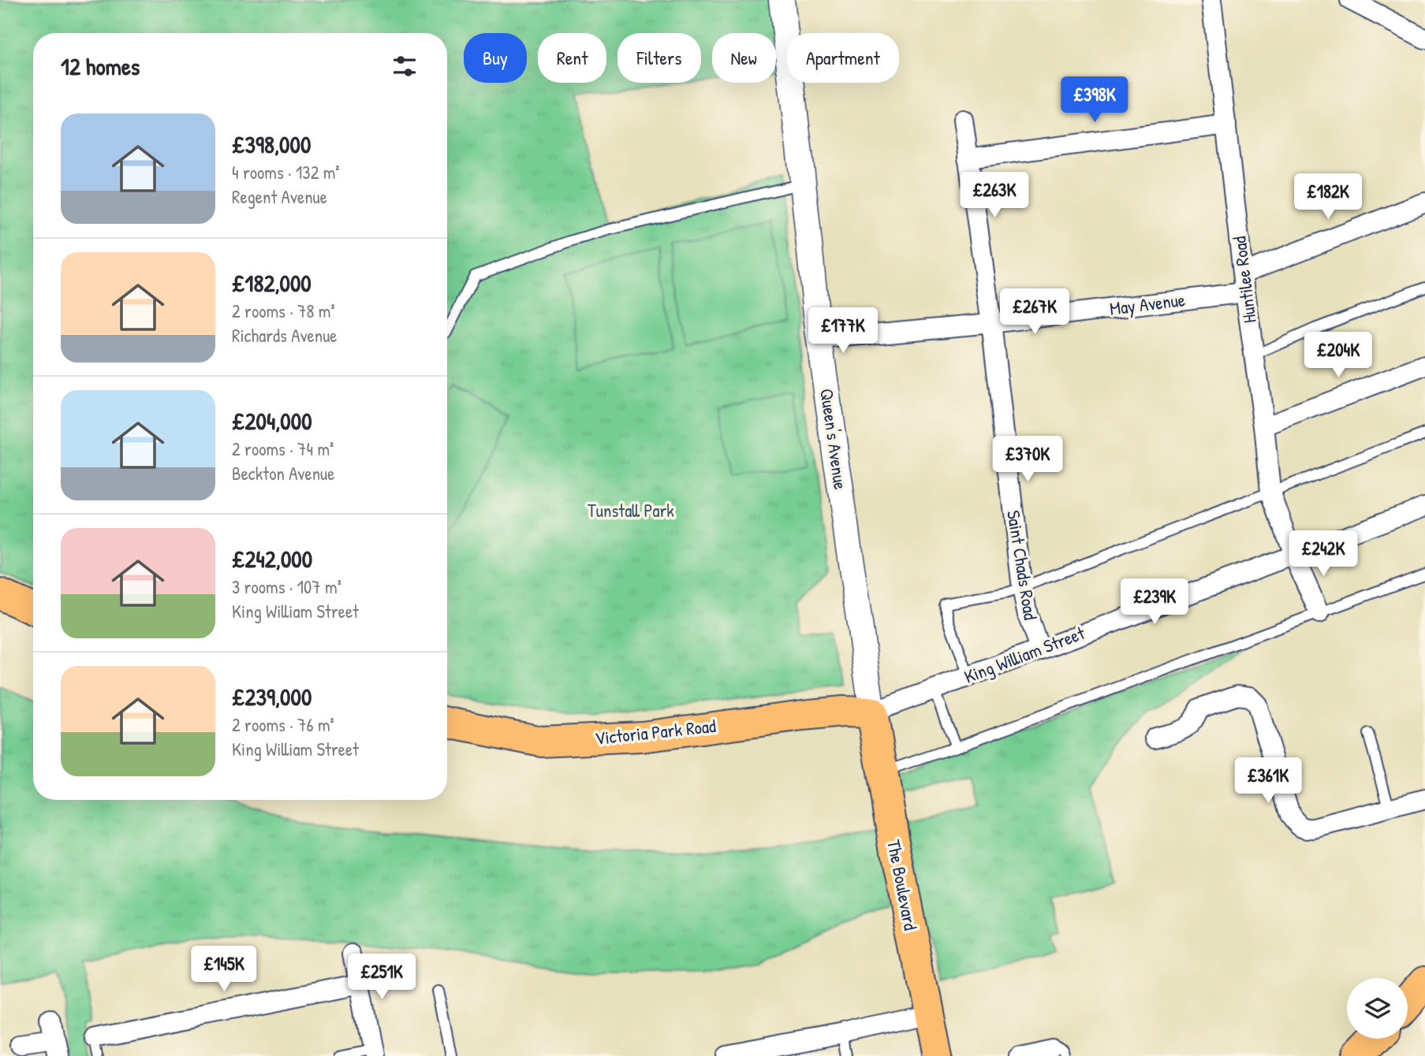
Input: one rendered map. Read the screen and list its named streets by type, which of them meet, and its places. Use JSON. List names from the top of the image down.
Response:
{
  "streets": {
    "main road": ["Victoria Park Road", "The Boulevard"],
    "street": [
      "Huntilee Road",
      "May Avenue",
      "Queen's Avenue",
      "Saint Chads Road",
      "King William Street"
    ]
  },
  "crossings": [
    ["Huntilee Road", "May Avenue"],
    ["Huntilee Road", "King William Street"],
    ["May Avenue", "Queen's Avenue"],
    ["May Avenue", "Saint Chads Road"],
    ["Queen's Avenue", "King William Street"],
    ["Queen's Avenue", "Victoria Park Road"],
    ["Queen's Avenue", "The Boulevard"],
    ["Saint Chads Road", "King William Street"],
    ["King William Street", "Victoria Park Road"],
    ["King William Street", "The Boulevard"],
    ["Victoria Park Road", "The Boulevard"]
  ],
  "parks": ["Tunstall Park"],
  "page": {
    "chip": [
      "Buy",
      "Rent",
      "Filters",
      "New",
      "Apartment"
    ],
    "heading": "12 homes",
    "price": [
      "£398K",
      "£263K",
      "£182K",
      "£267K",
      "£177K",
      "£204K",
      "£370K",
      "£242K",
      "£239K",
      "£361K",
      "£145K",
      "£251K"
    ],
    "list": [
      {
        "name": "£398,000",
        "note": "4 rooms · 132 m² · Regent Avenue"
      },
      {
        "name": "£182,000",
        "note": "2 rooms · 78 m² · Richards Avenue"
      },
      {
        "name": "£204,000",
        "note": "2 rooms · 74 m² · Beckton Avenue"
      },
      {
        "name": "£242,000",
        "note": "3 rooms · 107 m² · King William Street"
      },
      {
        "name": "£239,000",
        "note": "2 rooms · 76 m² · King William Street"
      }
    ]
  }
}
